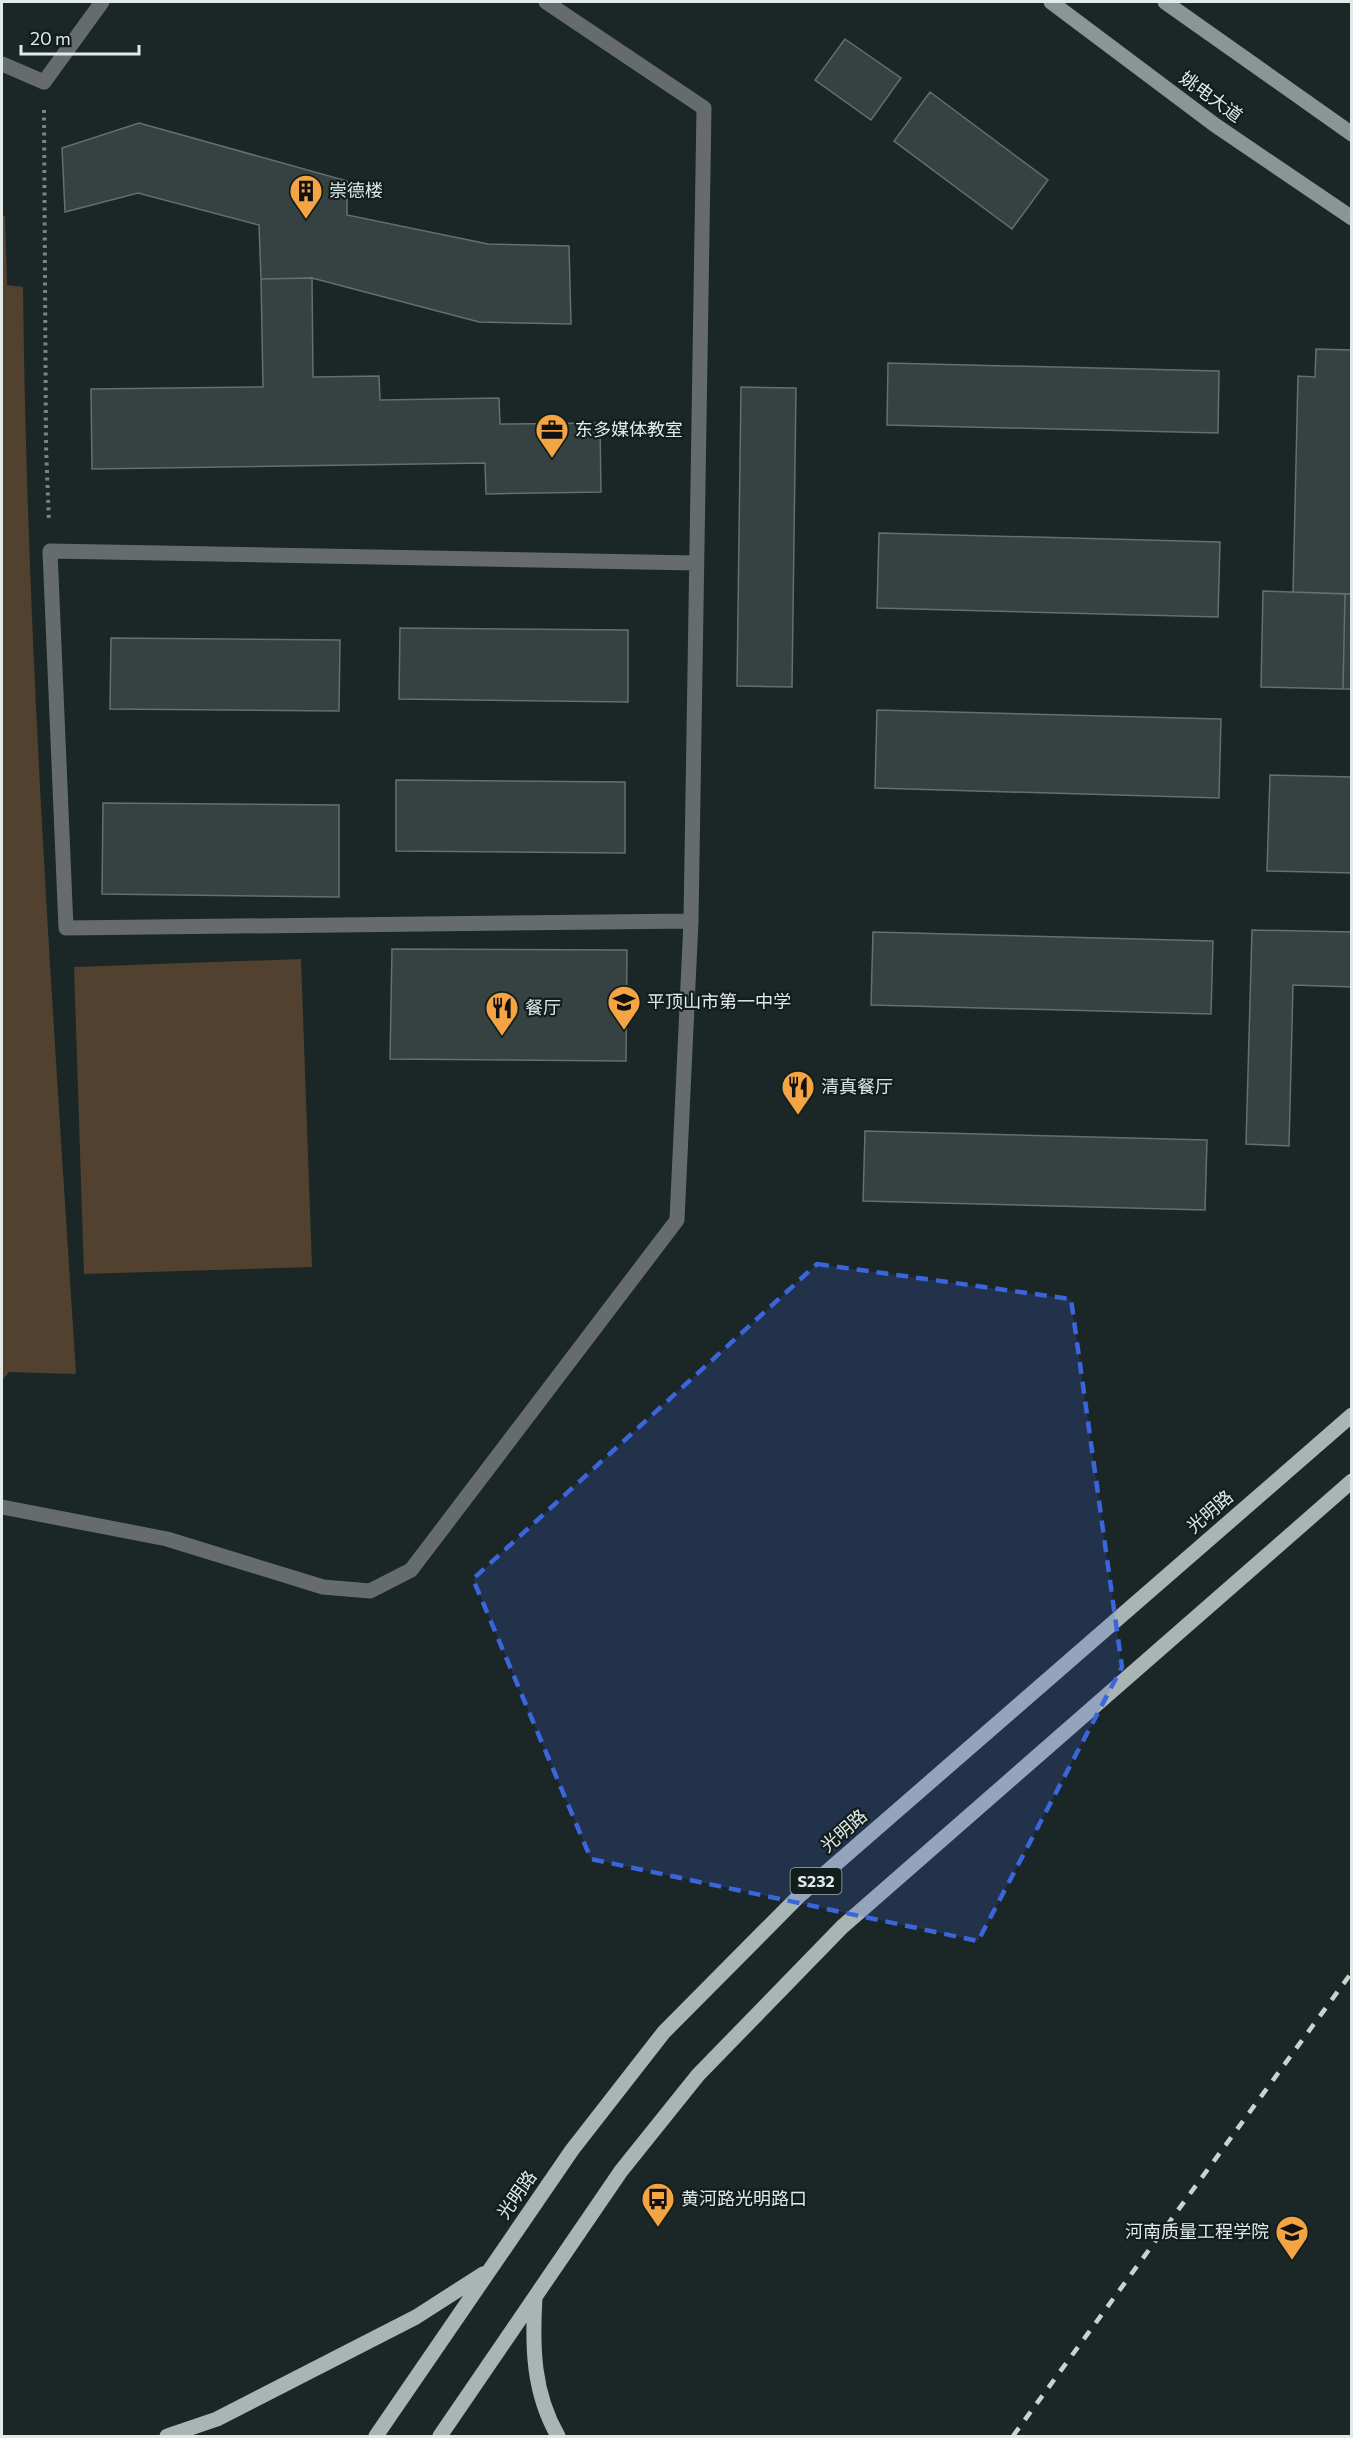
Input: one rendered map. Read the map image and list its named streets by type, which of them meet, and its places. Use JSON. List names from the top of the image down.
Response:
{
  "streets": {
    "main road": ["姚电大道", "光明路", "S232"]
  },
  "places": {
    "building": ["崇德楼"],
    "office": ["东多媒体教室"],
    "school or university": ["平顶山市第一中学", "河南质量工程学院"],
    "restaurant": ["餐厅", "清真餐厅"],
    "bus stop": ["黄河路光明路口"]
  },
  "scale_bar": "20 m"
}
